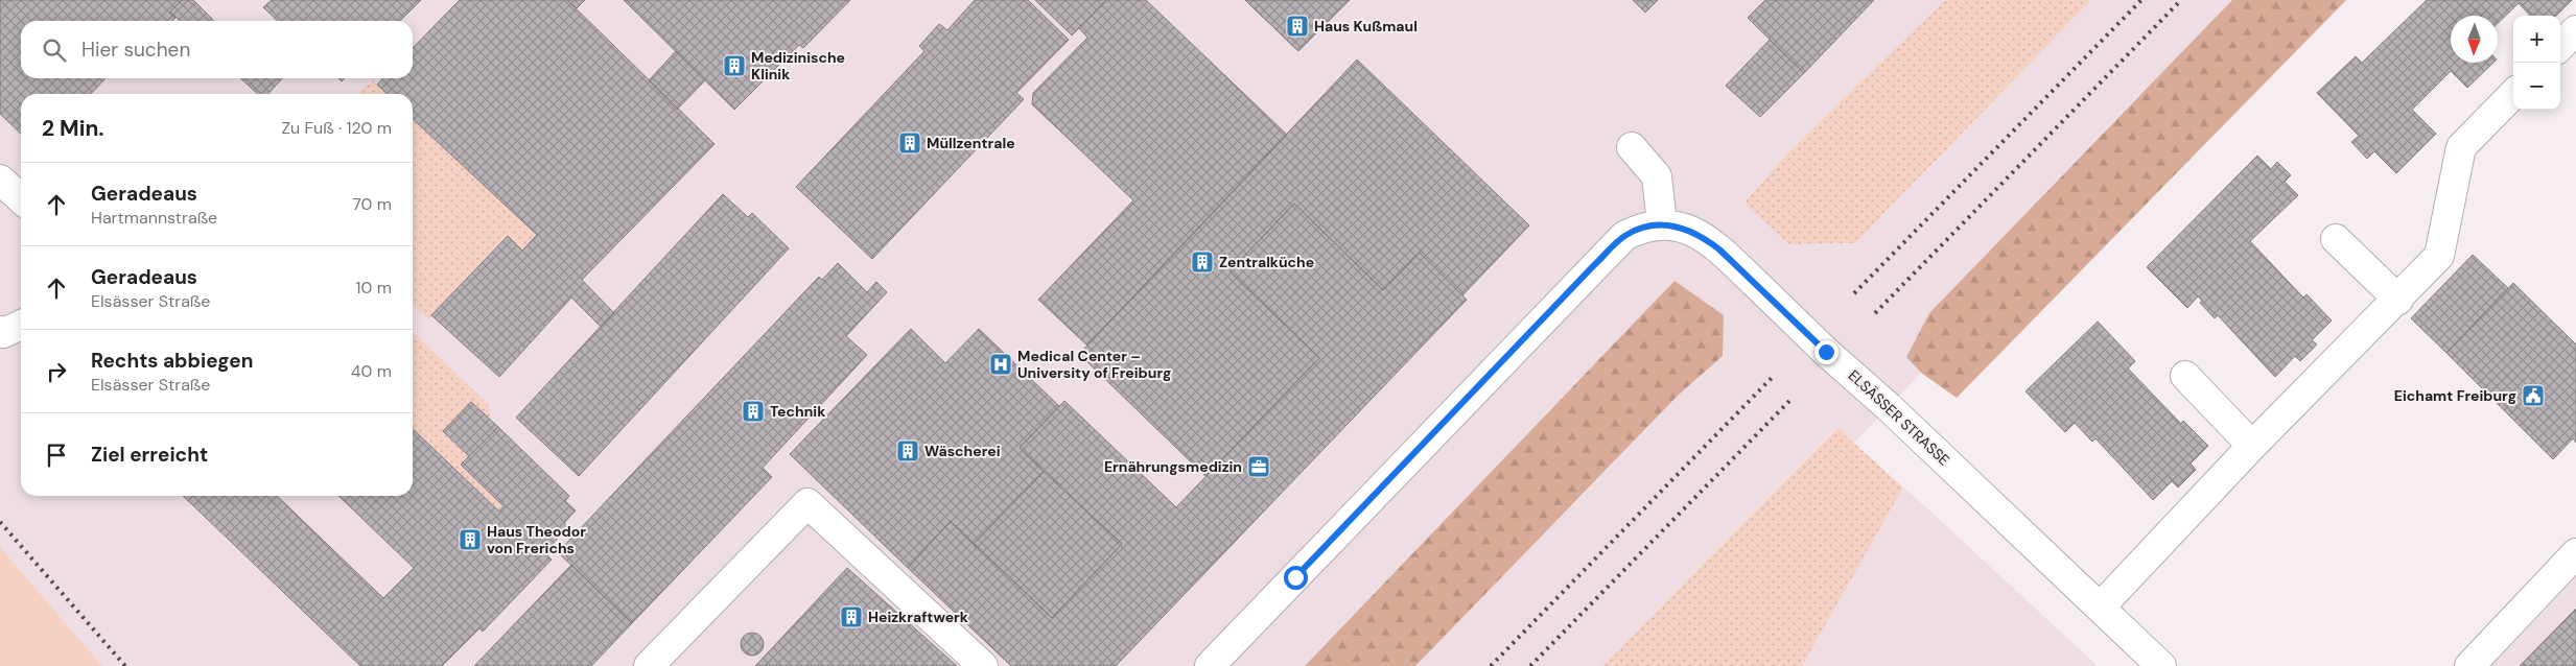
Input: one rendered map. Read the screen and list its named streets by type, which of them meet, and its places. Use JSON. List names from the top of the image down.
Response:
{
  "streets": {
    "street": ["ELSÄSSER STRASSE"]
  },
  "places": {
    "building": [
      "Haus Kußmaul",
      "Medizinische Klinik",
      "Müllzentrale",
      "Zentralküche",
      "Technik",
      "Wäscherei",
      "Haus Theodor von Frerichs",
      "Heizkraftwerk"
    ],
    "hospital": ["Medical Center – University of Freiburg"],
    "public building": ["Eichamt Freiburg"],
    "office": ["Ernährungsmedizin"]
  },
  "north": "bottom",
  "page": {
    "map_buttons": ["+", "−"],
    "search": "Hier suchen",
    "heading": ["2 Min.", "Zu Fuß · 120 m"],
    "list": [
      ["Geradeaus", "Hartmannstraße", "70 m"],
      ["Geradeaus", "Elsässer Straße", "10 m"],
      ["Rechts abbiegen", "Elsässer Straße", "40 m"],
      "Ziel erreicht"
    ]
  }
}
